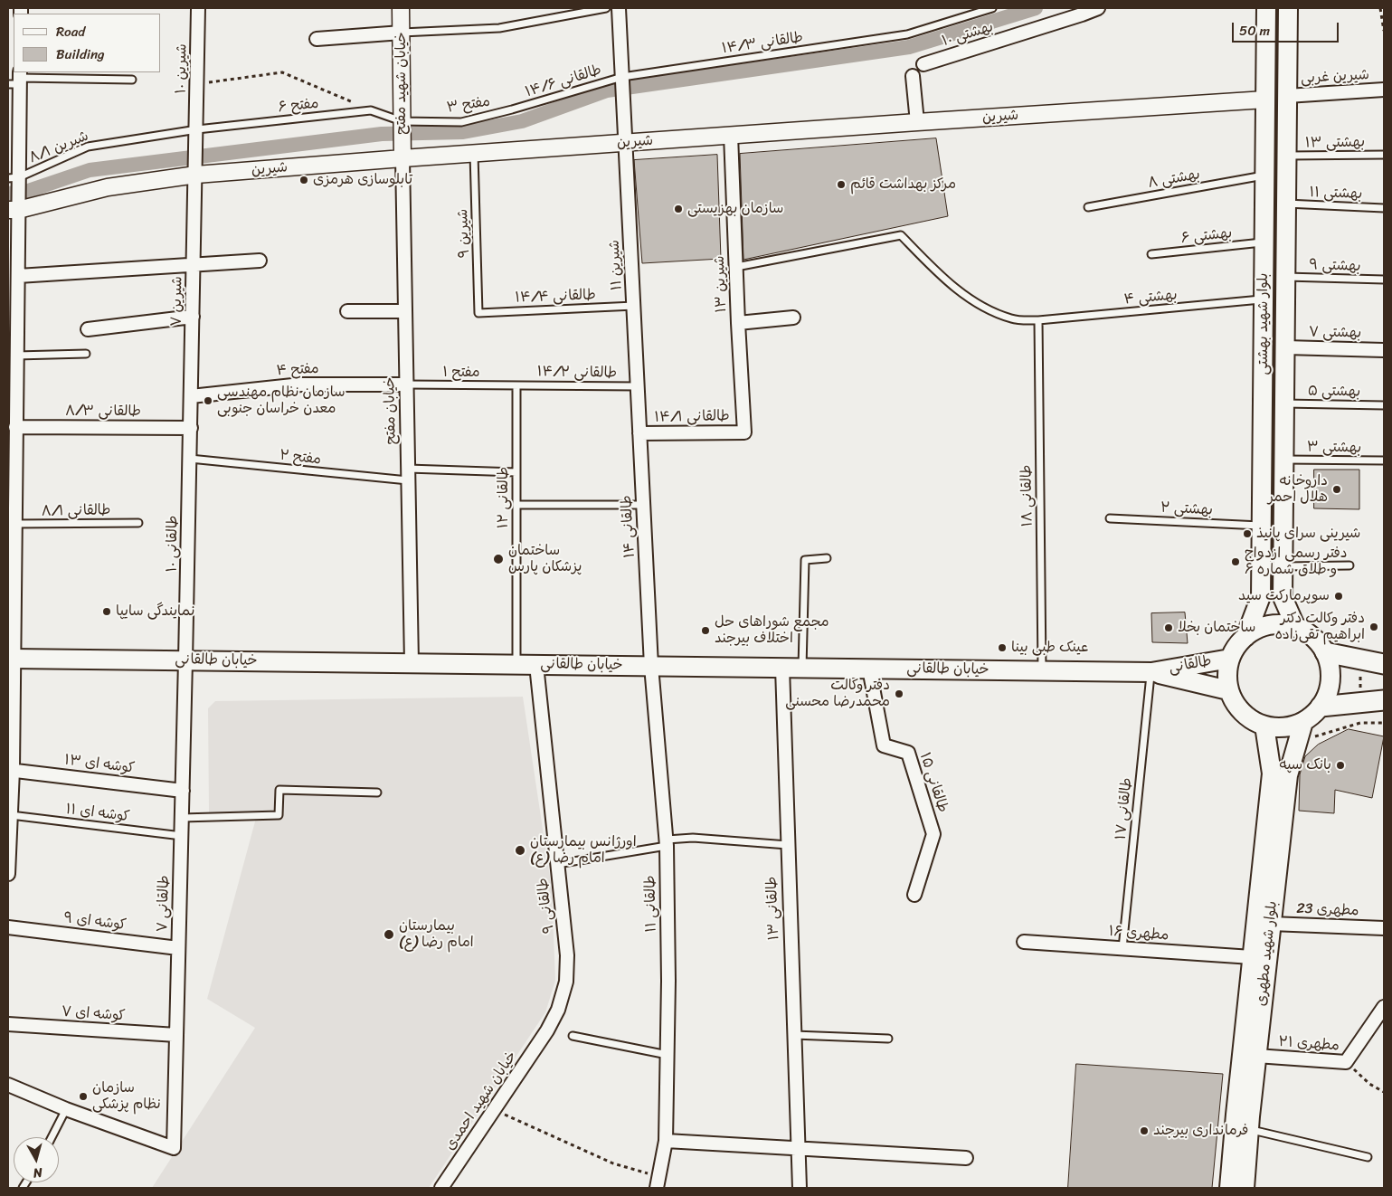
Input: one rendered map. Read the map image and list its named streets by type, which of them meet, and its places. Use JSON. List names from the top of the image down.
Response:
{
  "streets": {
    "main road": [
      "بلوار شهید بهشتی",
      "خیابان طالقانی",
      "طالقانی",
      "بلوار شهید مطهری"
    ],
    "street": [
      "بهشتی ۱۰",
      "شیرین ۱۰",
      "شیرین غربی",
      "خیابان شهید مفتح",
      "شیرین",
      "شیرین ۱۱",
      "شیرین ۱۳",
      "شیرین ۷",
      "بهشتی ۷",
      "مفتح ۴",
      "خیابان مفتح",
      "طالقانی ۸/۳",
      "طالقانی ۱۴/۱",
      "طالقانی ۱۴",
      "طالقانی ۱۰",
      "کوشه ای ۱۳",
      "طالقانی ۱۵",
      "طالقانی ۷",
      "طالقانی ۱۱",
      "طالقانی ۹",
      "طالقانی ۱۳",
      "مطهری 23",
      "کوشه ای ۹",
      "مطهری ۱۶",
      "کوشه ای ۷",
      "مطهری ۲۱",
      "خیابان شهید احمدی"
    ],
    "lane": [
      "طالقانی ۱۴/۳",
      "طالقانی ۱۴/۶",
      "مفتح ۳",
      "مفتح ۶",
      "بهشتی ۱۳",
      "شیرین ۸/۱",
      "بهشتی ۸",
      "بهشتی ۱۱",
      "شیرین ۹",
      "بهشتی ۶",
      "بهشتی ۹",
      "طالقانی ۱۴/۴",
      "بهشتی ۴",
      "مفتح ۱",
      "طالقانی ۱۴/۲",
      "بهشتی ۵",
      "بهشتی ۳",
      "مفتح ۲",
      "طالقانی ۱۸",
      "طالقانی ۱۲",
      "بهشتی ۲",
      "طالقانی ۸/۱",
      "طالقانی ۱۷",
      "کوشه ای ۱۱"
    ]
  },
  "crossings": [
    ["طالقانی ۱۴/۳", "طالقانی ۱۴/۶"],
    ["طالقانی ۱۴/۳", "شیرین ۱۱"],
    ["شیرین ۱۰", "مفتح ۶"],
    ["شیرین ۱۰", "شیرین"],
    ["شیرین ۱۰", "شیرین ۷"],
    ["شیرین غربی", "بلوار شهید بهشتی"],
    ["طالقانی ۱۴/۶", "مفتح ۳"],
    ["طالقانی ۱۴/۶", "شیرین ۱۱"],
    ["خیابان شهید مفتح", "مفتح ۳"],
    ["خیابان شهید مفتح", "مفتح ۶"],
    ["خیابان شهید مفتح", "شیرین"],
    ["خیابان شهید مفتح", "خیابان مفتح"],
    ["مفتح ۳", "مفتح ۶"],
    ["مفتح ۶", "شیرین ۸/۱"],
    ["شیرین", "شیرین ۹"],
    ["شیرین", "شیرین ۱۱"],
    ["شیرین", "شیرین ۱۳"],
    ["شیرین", "شیرین ۷"],
    ["شیرین", "بلوار شهید بهشتی"],
    ["شیرین", "خیابان مفتح"],
    ["بهشتی ۱۳", "بلوار شهید بهشتی"],
    ["بهشتی ۸", "بلوار شهید بهشتی"],
    ["بهشتی ۱۱", "بلوار شهید بهشتی"],
    ["شیرین ۹", "طالقانی ۱۴/۴"],
    ["بهشتی ۶", "بلوار شهید بهشتی"],
    ["شیرین ۱۱", "طالقانی ۱۴/۴"],
    ["شیرین ۱۱", "طالقانی ۱۴/۲"],
    ["شیرین ۱۱", "طالقانی ۱۴"],
    ["بهشتی ۹", "بلوار شهید بهشتی"],
    ["شیرین ۱۳", "بهشتی ۴"],
    ["شیرین ۱۳", "طالقانی ۱۴/۱"],
    ["بهشتی ۴", "بلوار شهید بهشتی"],
    ["بهشتی ۴", "طالقانی ۱۸"],
    ["شیرین ۷", "مفتح ۴"],
    ["شیرین ۷", "طالقانی ۸/۳"],
    ["شیرین ۷", "طالقانی ۱۰"],
    ["بلوار شهید بهشتی", "بهشتی ۷"],
    ["بلوار شهید بهشتی", "بهشتی ۵"],
    ["بلوار شهید بهشتی", "بهشتی ۳"],
    ["بلوار شهید بهشتی", "بهشتی ۲"],
    ["بلوار شهید بهشتی", "طالقانی"],
    ["بلوار شهید بهشتی", "بلوار شهید مطهری"],
    ["مفتح ۴", "مفتح ۱"],
    ["مفتح ۴", "خیابان مفتح"],
    ["مفتح ۱", "طالقانی ۱۴/۲"],
    ["مفتح ۱", "خیابان مفتح"],
    ["مفتح ۱", "طالقانی ۱۲"],
    ["طالقانی ۱۴/۲", "طالقانی ۱۲"],
    ["طالقانی ۱۴/۲", "طالقانی ۱۴"],
    ["خیابان مفتح", "مفتح ۲"],
    ["خیابان مفتح", "خیابان طالقانی"],
    ["طالقانی ۸/۳", "طالقانی ۱۰"],
    ["طالقانی ۱۴/۱", "طالقانی ۱۴"],
    ["مفتح ۲", "طالقانی ۱۲"],
    ["مفتح ۲", "طالقانی ۱۰"],
    ["طالقانی ۱۸", "خیابان طالقانی"],
    ["طالقانی ۱۲", "خیابان طالقانی"],
    ["طالقانی ۱۴", "خیابان طالقانی"],
    ["طالقانی ۱۴", "طالقانی ۱۱"],
    ["طالقانی ۱۰", "خیابان طالقانی"],
    ["طالقانی ۱۰", "طالقانی ۷"],
    ["خیابان طالقانی", "طالقانی"],
    ["خیابان طالقانی", "طالقانی ۱۵"],
    ["خیابان طالقانی", "طالقانی ۱۷"],
    ["خیابان طالقانی", "طالقانی ۷"],
    ["خیابان طالقانی", "طالقانی ۱۱"],
    ["خیابان طالقانی", "طالقانی ۹"],
    ["خیابان طالقانی", "طالقانی ۱۳"],
    ["طالقانی", "طالقانی ۱۷"],
    ["طالقانی", "بلوار شهید مطهری"],
    ["کوشه ای ۱۳", "طالقانی ۷"],
    ["طالقانی ۱۷", "مطهری ۱۶"],
    ["کوشه ای ۱۱", "طالقانی ۷"],
    ["طالقانی ۷", "کوشه ای ۹"],
    ["طالقانی ۷", "کوشه ای ۷"],
    ["طالقانی ۹", "خیابان شهید احمدی"],
    ["مطهری 23", "بلوار شهید مطهری"],
    ["مطهری ۱۶", "بلوار شهید مطهری"],
    ["بلوار شهید مطهری", "مطهری ۲۱"]
  ],
  "places": [
    "تابلوسازی هرمزی",
    "مرکز بهداشت قائم",
    "سازمان بهزیستی",
    "سازمان نظام مهندسی معدن خراسان جنوبی",
    "داروخانه هلال احمر",
    "شیرینی سرای پانیذ",
    "ساختمان پزشکان پارس",
    "دفتر رسمی ازدواج و طلاق شماره ۶",
    "سوپرمارکت سید",
    "نمایندگی سایپا",
    "دفتر وکالت دکتر ابراهیم تقی‌زاده",
    "ساختمان بخلا",
    "مجمع شوراهای حل اختلاف بیرجند",
    "عینک طبی بینا",
    "دفتر وکالت محمدرضا محسنی",
    "بانک سپه",
    "اورژانس بیمارستان امام رضا (ع)",
    "بیمارستان امام رضا (ع)",
    "سازمان نظام پزشکی",
    "فرمانداری بیرجند"
  ],
  "legend": ["Road", "Building"],
  "scale_bar": "50 m",
  "north": "bottom"
}
